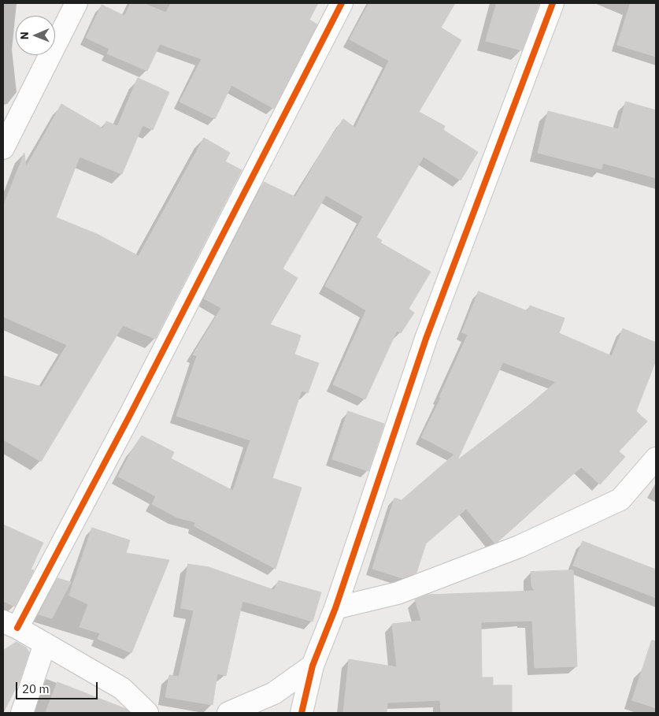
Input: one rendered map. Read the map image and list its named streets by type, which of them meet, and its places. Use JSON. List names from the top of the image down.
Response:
{
  "scale_bar": "20 m",
  "north": "left"
}
